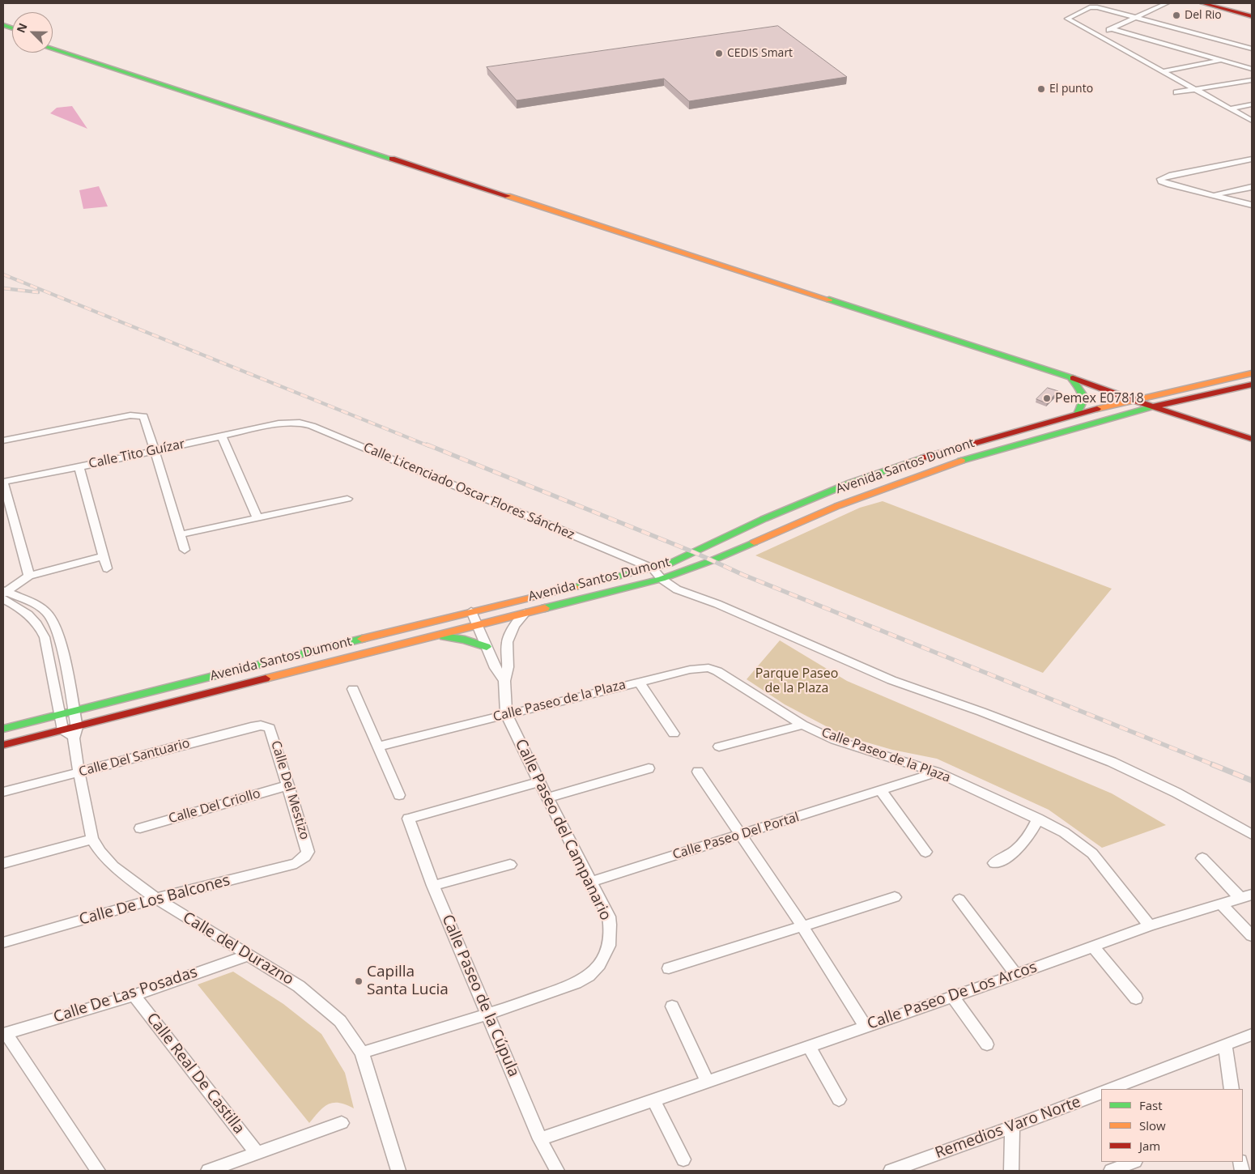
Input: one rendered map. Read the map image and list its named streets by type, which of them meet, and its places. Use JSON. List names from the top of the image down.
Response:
{
  "streets": {
    "main road": ["Avenida Santos Dumont"],
    "street": [
      "Calle Tito Guízar",
      "Calle Licenciado Oscar Flores Sánchez",
      "Calle Paseo de la Plaza",
      "Calle Del Santuario",
      "Calle Del Mestizo",
      "Calle Del Criollo",
      "Calle Paseo del Campanario",
      "Calle Paseo Del Portal",
      "Calle De Los Balcones",
      "Calle del Durazno",
      "Calle De Las Posadas",
      "Calle Paseo de la Cúpula",
      "Calle Paseo De Los Arcos",
      "Calle Real De Castilla",
      "Remedios Varo Norte"
    ]
  },
  "crossings": [
    ["Calle Tito Guízar", "Calle Licenciado Oscar Flores Sánchez"],
    ["Avenida Santos Dumont", "Calle Licenciado Oscar Flores Sánchez"],
    ["Avenida Santos Dumont", "Calle Paseo del Campanario"],
    ["Avenida Santos Dumont", "Calle del Durazno"],
    ["Calle Paseo de la Plaza", "Calle Paseo del Campanario"],
    ["Calle Paseo de la Plaza", "Calle Paseo Del Portal"],
    ["Calle Paseo de la Plaza", "Calle Paseo De Los Arcos"],
    ["Calle Del Santuario", "Calle Del Mestizo"],
    ["Calle Del Santuario", "Calle del Durazno"],
    ["Calle Del Mestizo", "Calle Del Criollo"],
    ["Calle Del Mestizo", "Calle De Los Balcones"],
    ["Calle Paseo del Campanario", "Calle Paseo Del Portal"],
    ["Calle Paseo del Campanario", "Calle del Durazno"],
    ["Calle Paseo del Campanario", "Calle Paseo de la Cúpula"],
    ["Calle De Los Balcones", "Calle del Durazno"],
    ["Calle del Durazno", "Calle De Las Posadas"],
    ["Calle De Las Posadas", "Calle Real De Castilla"],
    ["Calle Paseo de la Cúpula", "Calle Paseo De Los Arcos"]
  ],
  "parks": ["Parque Paseo de la Plaza"],
  "places": [
    "Del Rio",
    "CEDIS Smart",
    "El punto",
    "Pemex E07818",
    "Capilla Santa Lucia"
  ],
  "legend": ["Fast", "Slow", "Jam"],
  "north": "top left"
}
